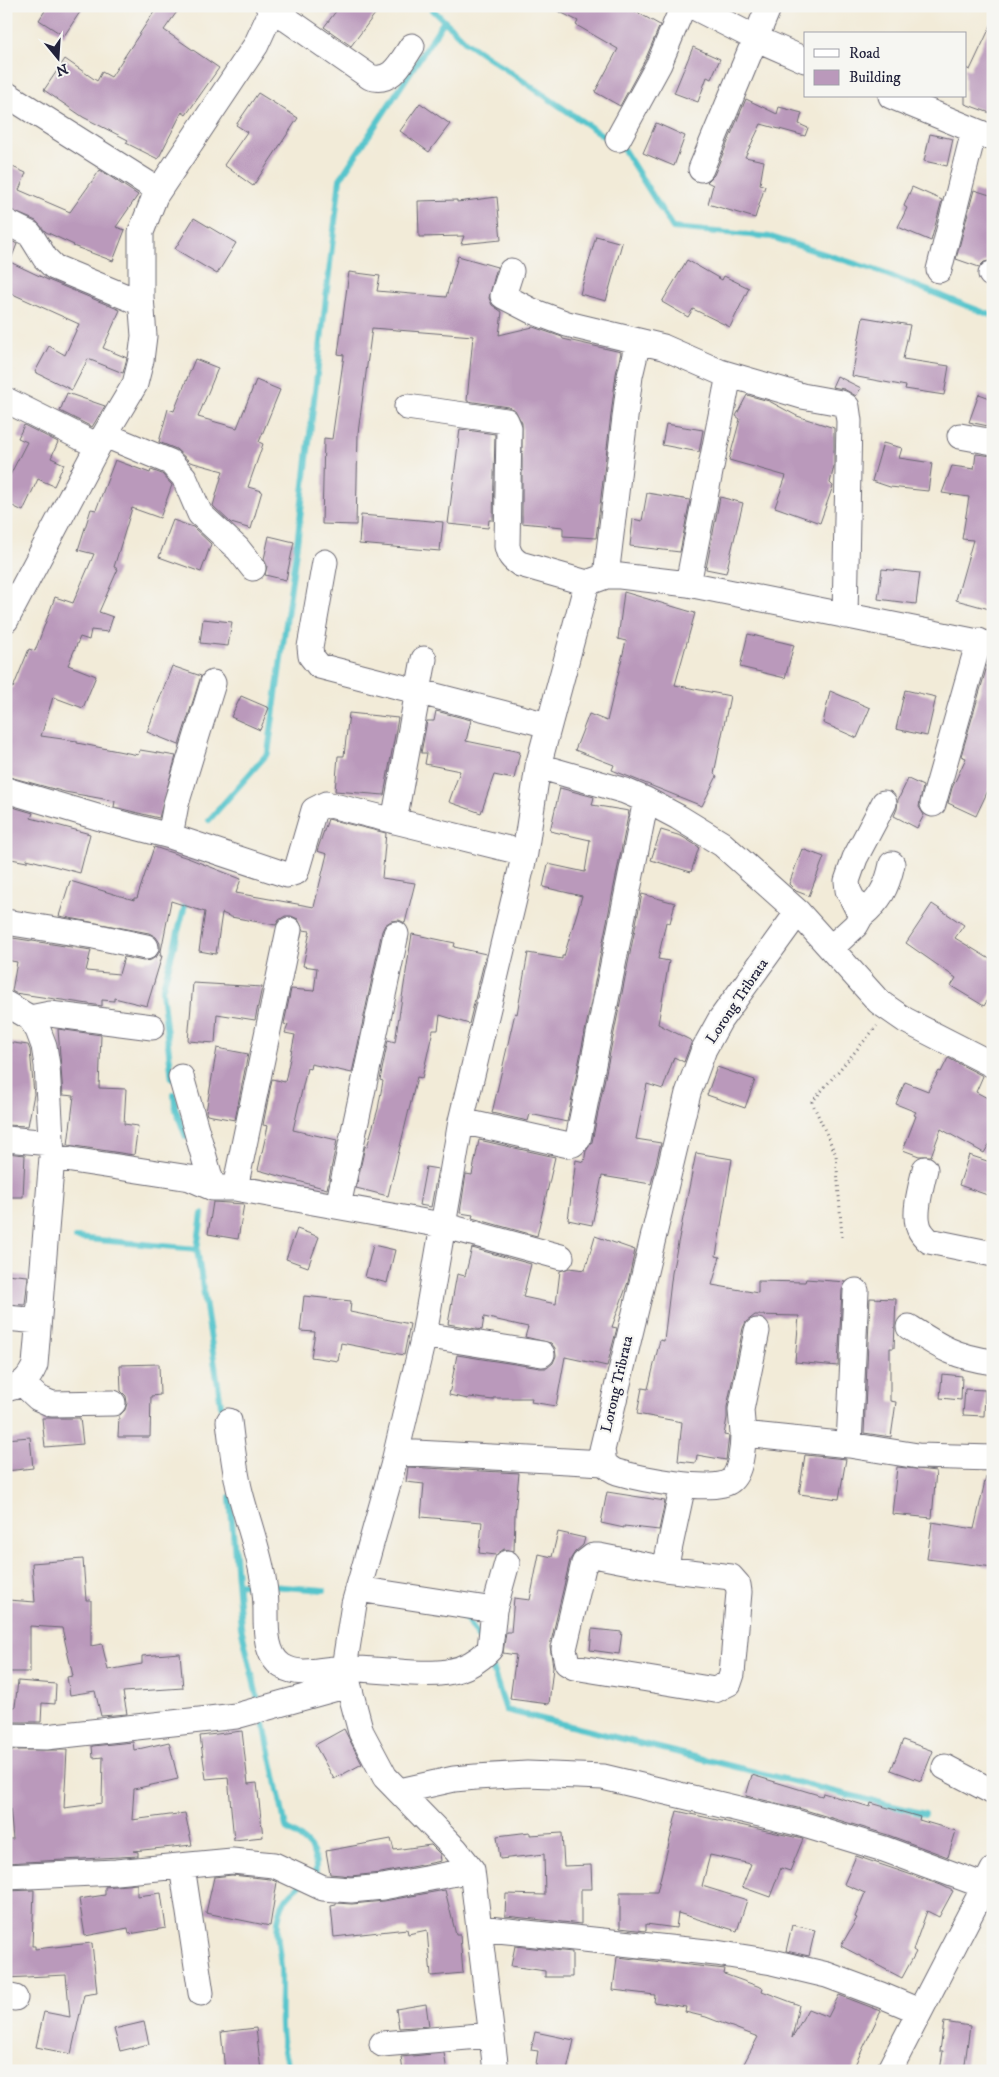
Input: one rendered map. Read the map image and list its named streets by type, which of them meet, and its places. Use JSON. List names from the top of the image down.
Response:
{
  "streets": {
    "street": ["Lorong Tribrata"]
  },
  "legend": ["Road", "Building"],
  "north": "bottom"
}
